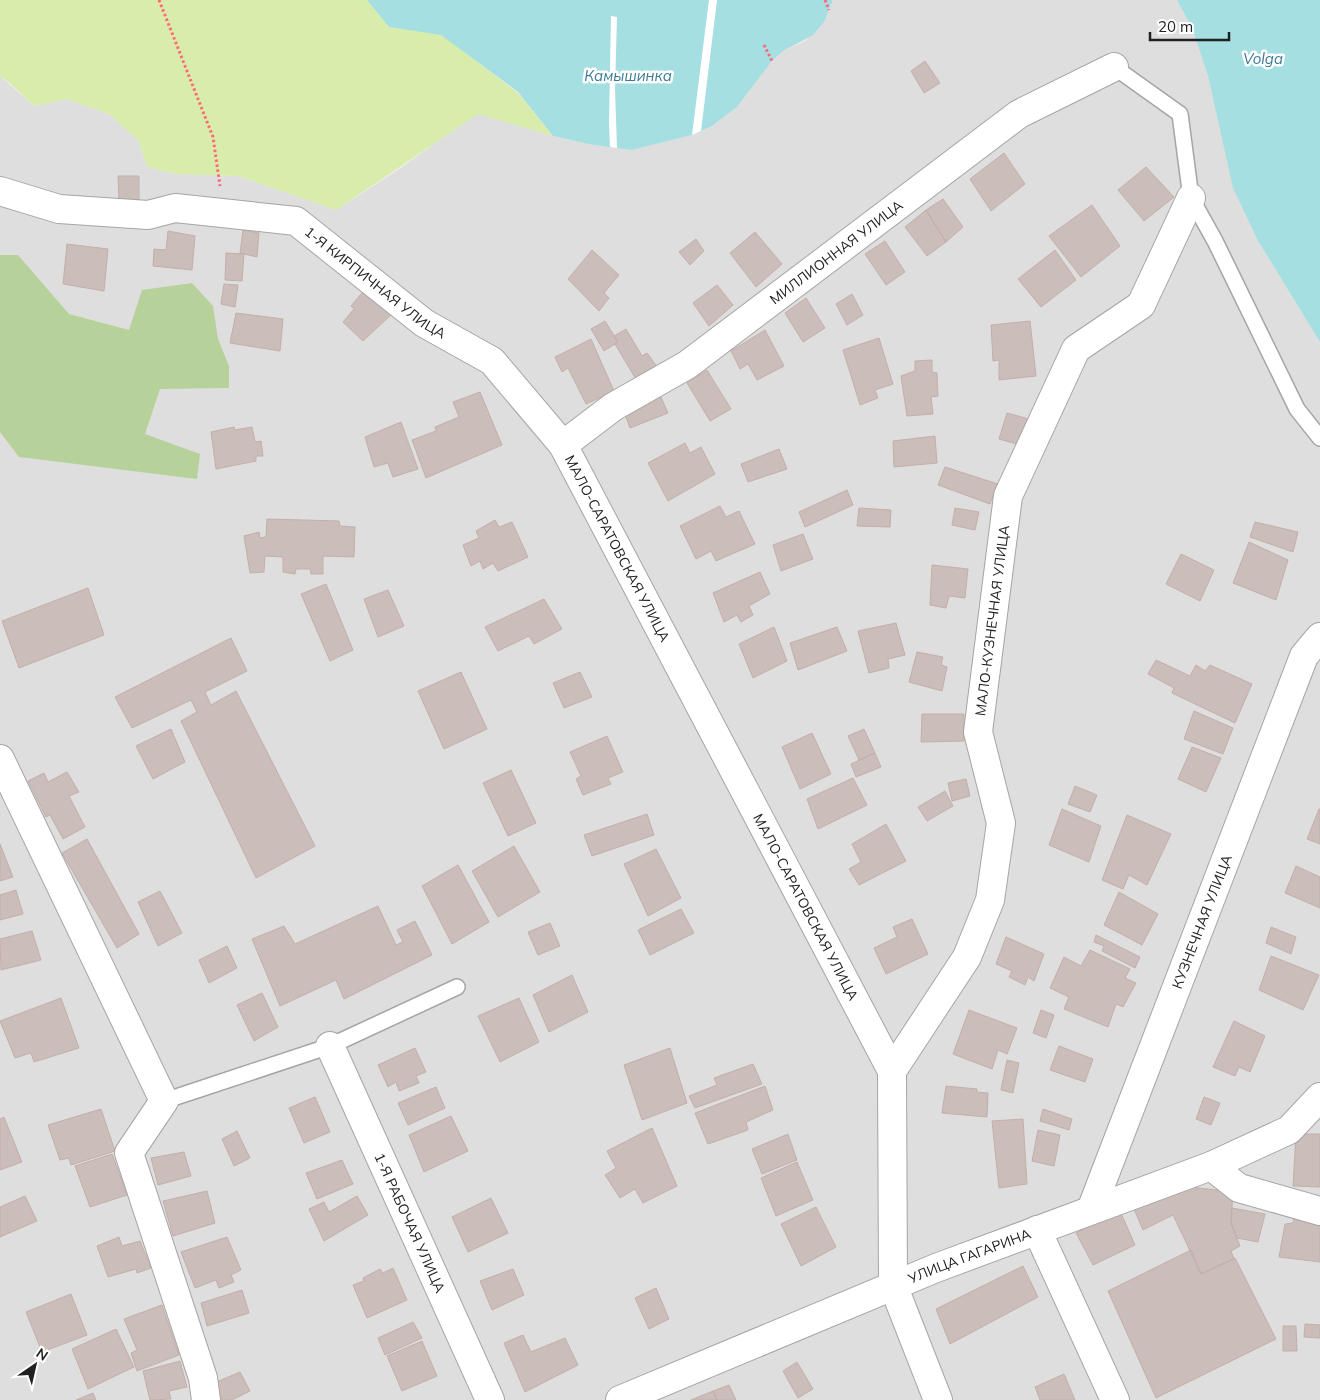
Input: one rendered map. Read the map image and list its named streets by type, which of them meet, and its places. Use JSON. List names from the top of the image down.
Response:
{
  "streets": {
    "street": [
      "МИЛЛИОННАЯ УЛИЦА",
      "1-Я КИРПИЧНАЯ УЛИЦА",
      "МАЛО-САРАТОВСКАЯ УЛИЦА",
      "МАЛО-КУЗНЕЧНАЯ УЛИЦА",
      "КУЗНЕЧНАЯ УЛИЦА",
      "1-Я РАБОЧАЯ УЛИЦА",
      "УЛИЦА ГАГАРИНА"
    ]
  },
  "crossings": [
    ["МИЛЛИОННАЯ УЛИЦА", "1-Я КИРПИЧНАЯ УЛИЦА"],
    ["МИЛЛИОННАЯ УЛИЦА", "МАЛО-САРАТОВСКАЯ УЛИЦА"],
    ["1-Я КИРПИЧНАЯ УЛИЦА", "МАЛО-САРАТОВСКАЯ УЛИЦА"],
    ["МАЛО-САРАТОВСКАЯ УЛИЦА", "МАЛО-КУЗНЕЧНАЯ УЛИЦА"],
    ["МАЛО-САРАТОВСКАЯ УЛИЦА", "УЛИЦА ГАГАРИНА"],
    ["КУЗНЕЧНАЯ УЛИЦА", "УЛИЦА ГАГАРИНА"]
  ],
  "water": ["Volga", "Камышинка"],
  "scale_bar": "20 m",
  "north": "top right"
}
